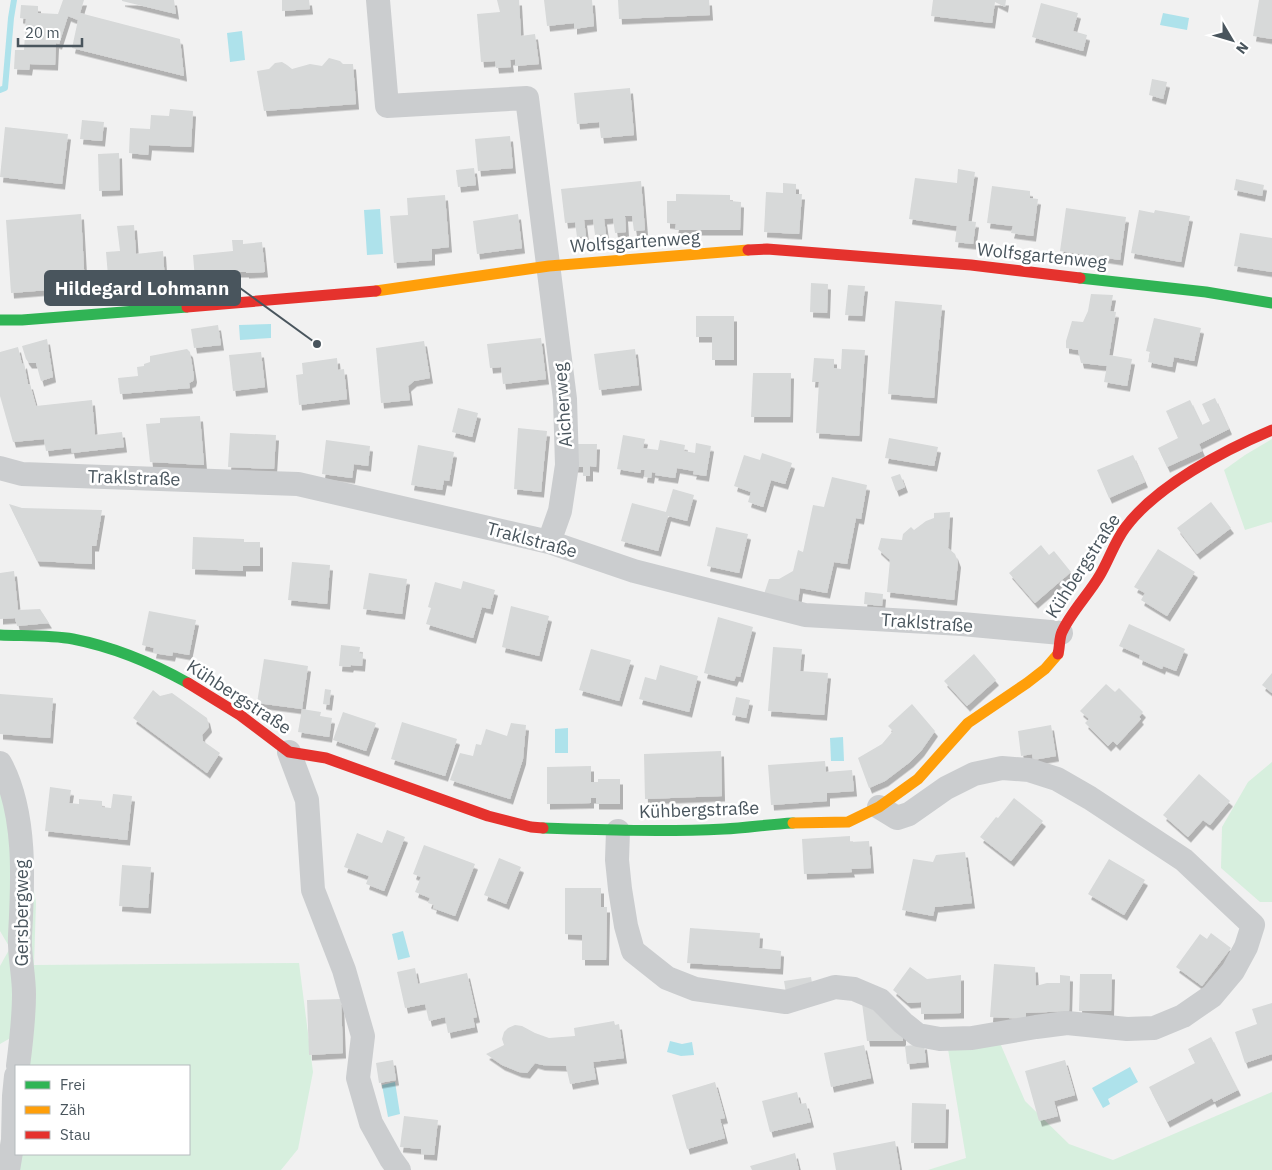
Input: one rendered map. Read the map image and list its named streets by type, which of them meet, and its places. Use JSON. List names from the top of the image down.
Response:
{
  "streets": {
    "street": [
      "Wolfsgartenweg",
      "Aicherweg",
      "Traklstraße",
      "Kühbergstraße",
      "Gersbergweg"
    ]
  },
  "crossings": [
    ["Wolfsgartenweg", "Aicherweg"],
    ["Aicherweg", "Traklstraße"],
    ["Traklstraße", "Kühbergstraße"]
  ],
  "places": ["Hildegard Lohmann"],
  "legend": ["Frei", "Zäh", "Stau"],
  "scale_bar": "20 m",
  "north": "bottom right"
}
